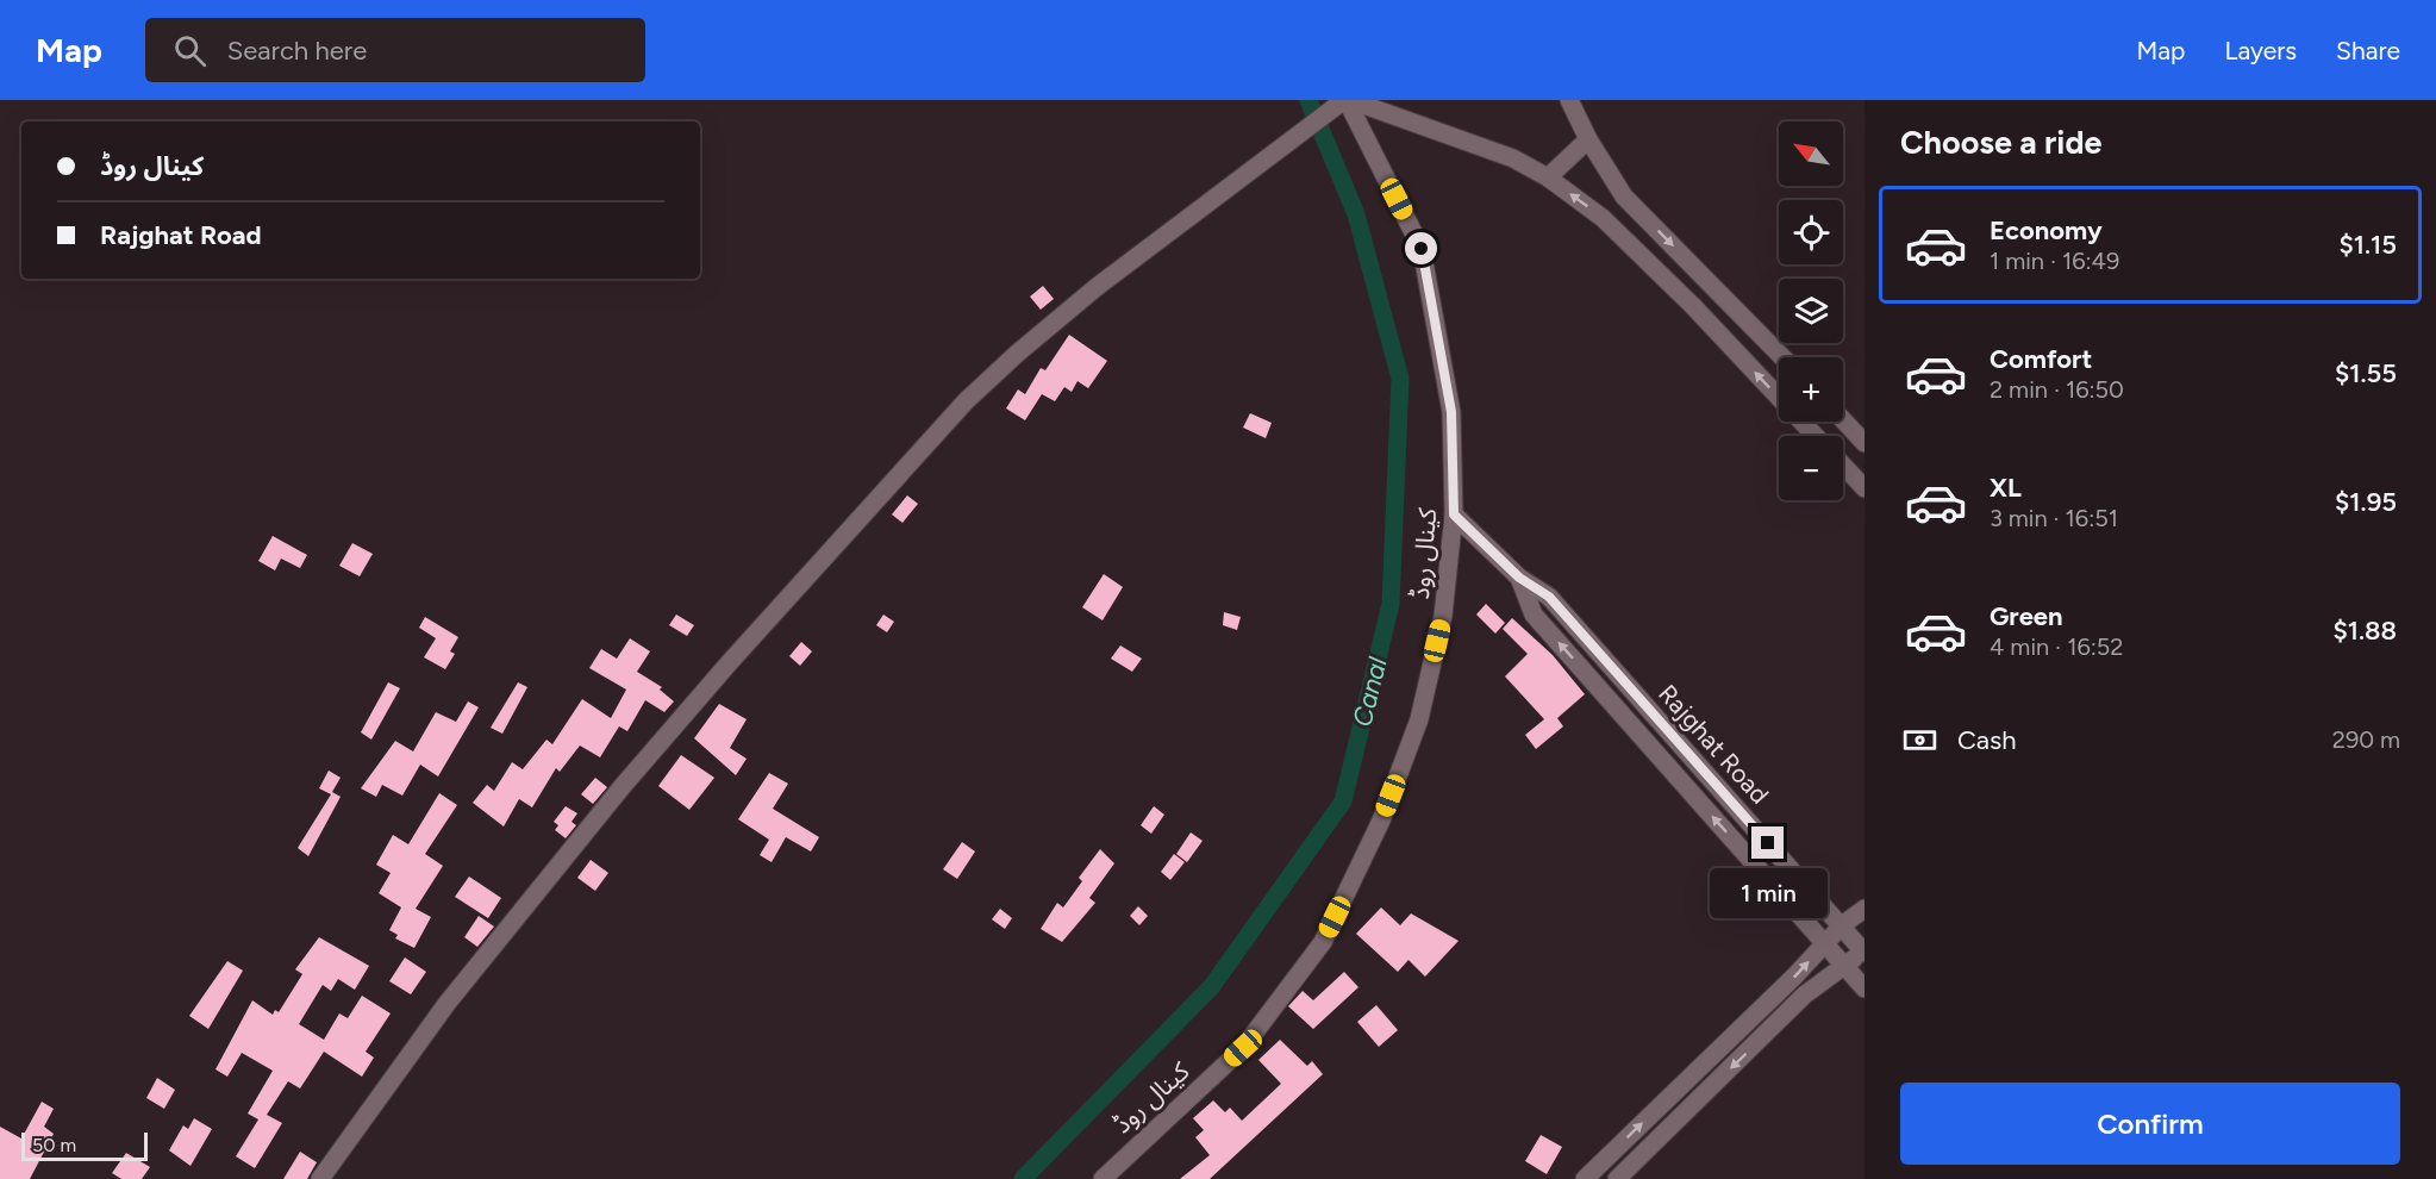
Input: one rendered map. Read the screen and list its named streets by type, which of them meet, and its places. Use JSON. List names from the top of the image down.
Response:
{
  "streets": {
    "street": ["کینال روڈ", "Rajghat Road"]
  },
  "crossings": [
    ["کینال روڈ", "Rajghat Road"]
  ],
  "water": ["Canal"],
  "scale_bar": "50 m",
  "north": "top left",
  "page": {
    "header": "Map",
    "search": "Search here",
    "nav": ["Map", "Layers", "Share"],
    "heading": "Choose a ride",
    "map_buttons": ["+", "−"],
    "banner": ["کینال روڈ", "Rajghat Road"],
    "list": [
      {
        "name": "Economy",
        "note": "1 min · 16:49",
        "value": "$1.15"
      },
      {
        "name": "Comfort",
        "note": "2 min · 16:50",
        "value": "$1.55"
      },
      {
        "name": "XL",
        "note": "3 min · 16:51",
        "value": "$1.95"
      },
      {
        "name": "Green",
        "note": "4 min · 16:52",
        "value": "$1.88"
      }
    ],
    "pay": ["Cash", "290 m"],
    "bubble": "1 min",
    "buttons": "Confirm",
    "scale": "50 m"
  }
}
